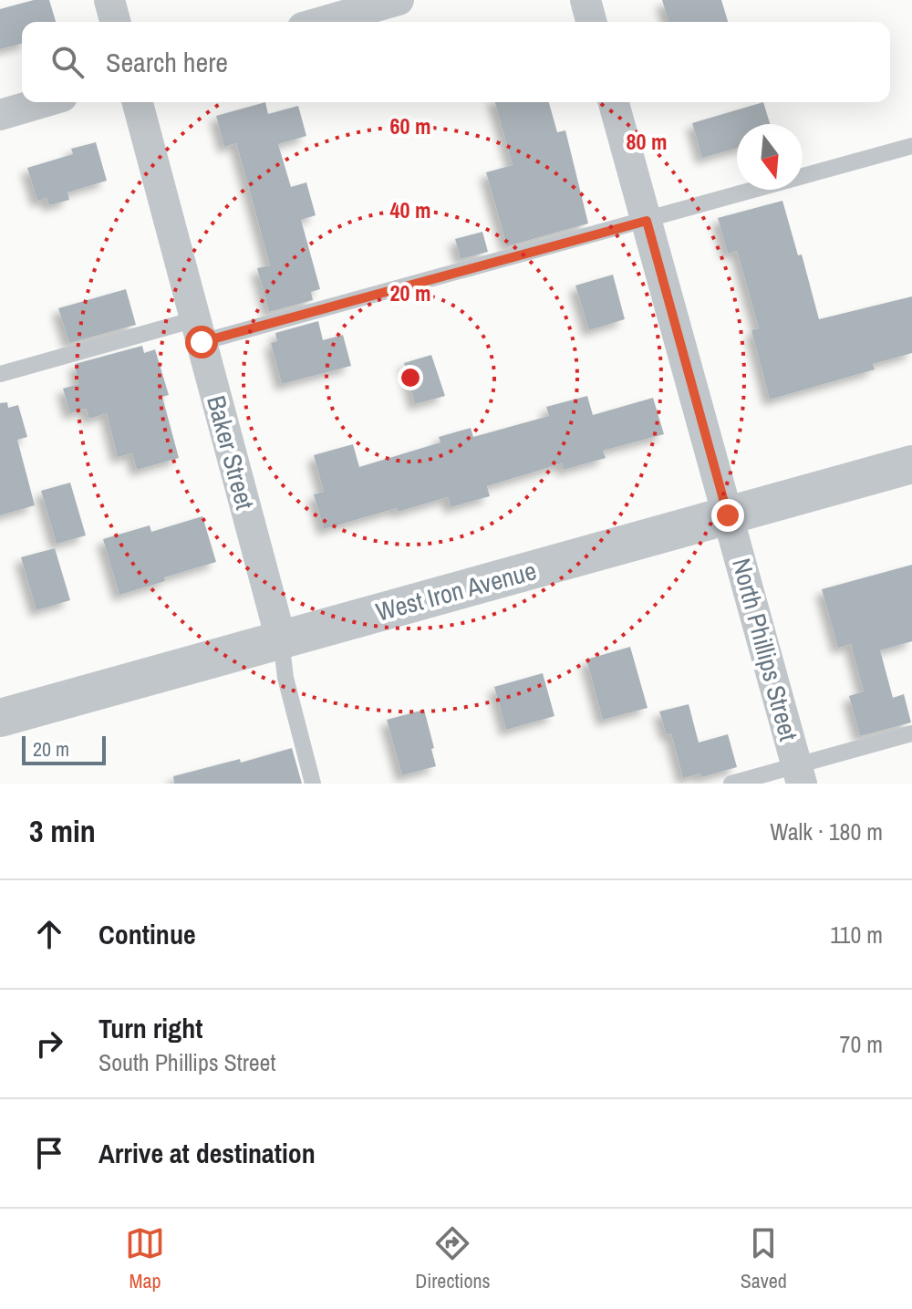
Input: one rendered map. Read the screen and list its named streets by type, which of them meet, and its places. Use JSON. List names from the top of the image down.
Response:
{
  "streets": {
    "street": ["Baker Street", "West Iron Avenue", "North Phillips Street"]
  },
  "crossings": [
    ["Baker Street", "West Iron Avenue"],
    ["West Iron Avenue", "North Phillips Street"]
  ],
  "scale_bar": "20 m",
  "north": "bottom",
  "page": {
    "search": "Search here",
    "scale": "20 m",
    "heading": ["3 min", "Walk · 180 m"],
    "list": [
      ["Continue", "110 m"],
      ["Turn right", "South Phillips Street", "70 m"],
      "Arrive at destination"
    ],
    "nav": ["Map", "Directions", "Saved"]
  },
  "rings": [
    "60 m",
    "80 m",
    "40 m",
    "20 m"
  ]
}
